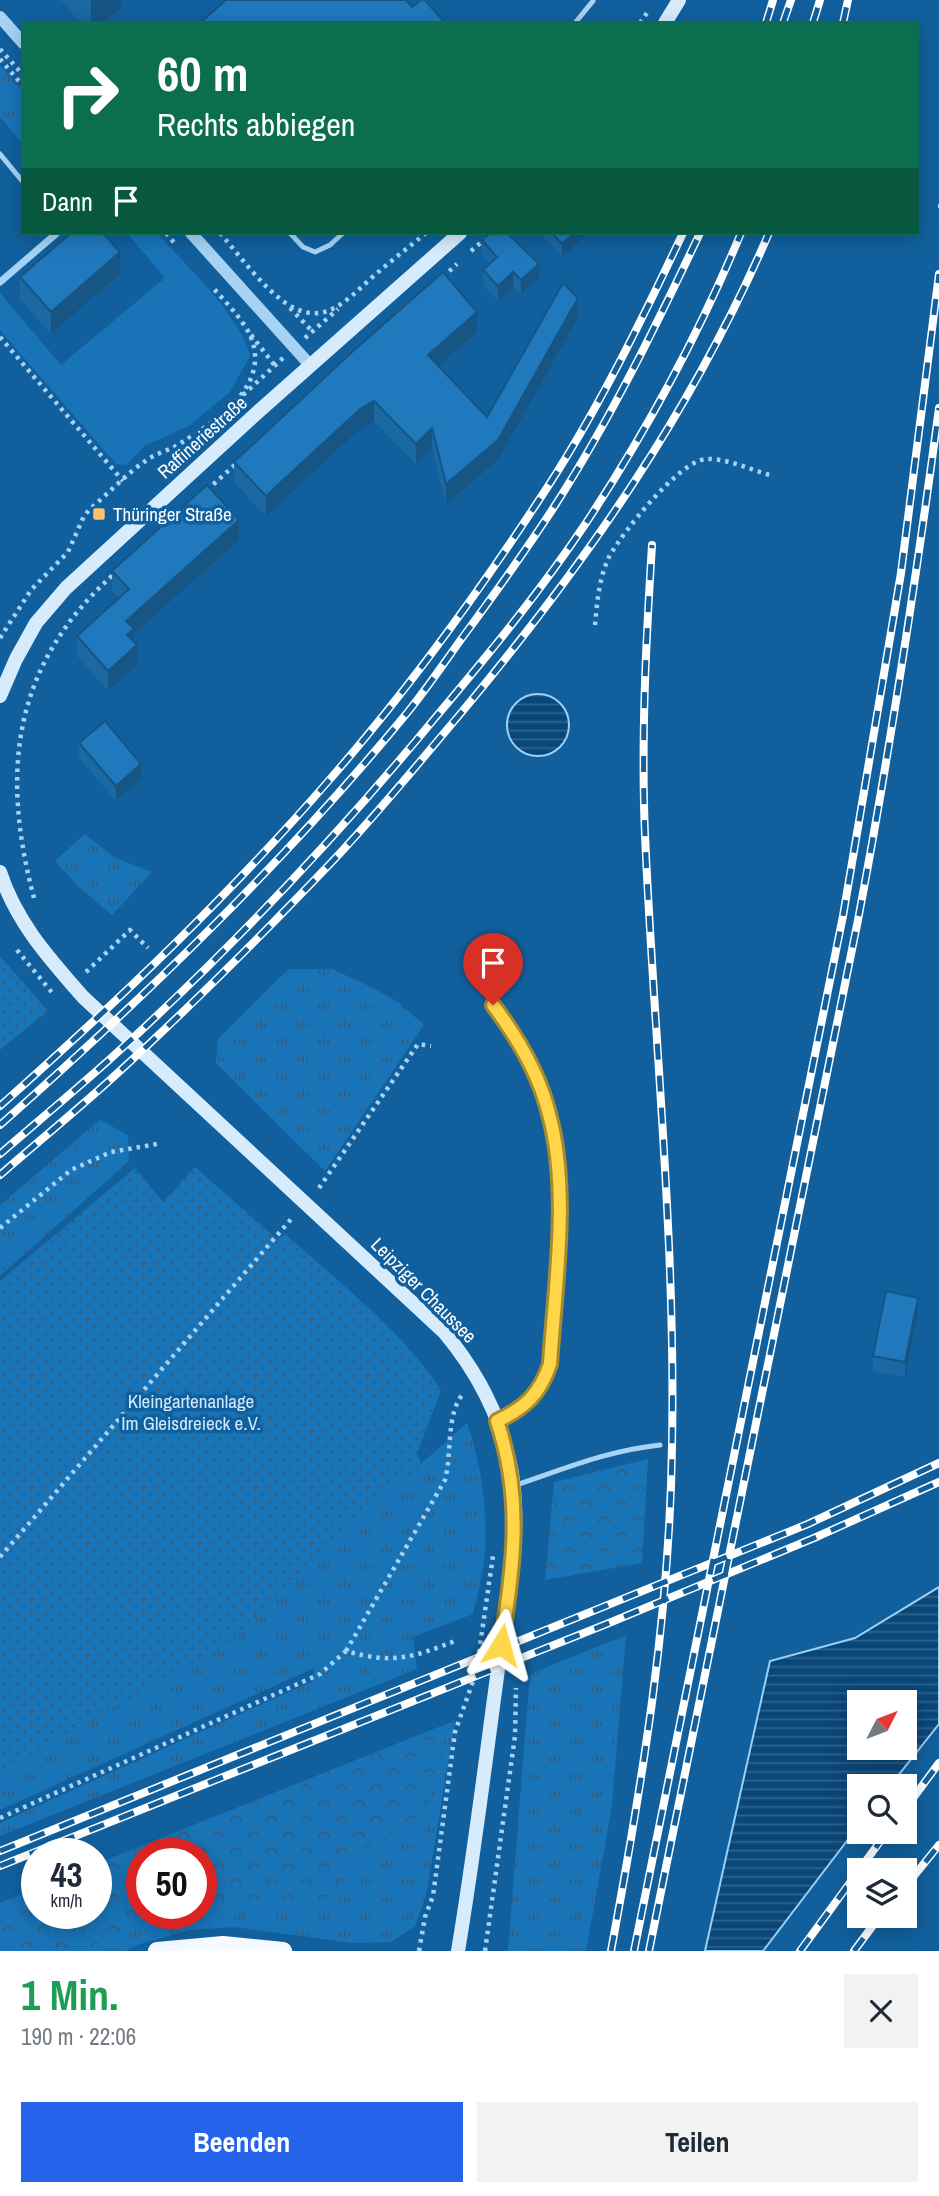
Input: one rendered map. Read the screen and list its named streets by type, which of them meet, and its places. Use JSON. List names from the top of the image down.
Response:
{
  "streets": {
    "main road": ["Raffineriestraße", "Leipziger Chaussee"]
  },
  "parks": ["Kleingartenanlage Im Gleisdreieck e.V."],
  "places": {
    "transit": ["Thüringer Straße"]
  },
  "north": "top right",
  "page": {
    "turn": ["60 m", "Rechts abbiegen"],
    "then": "Dann",
    "speed": "43 km/h",
    "limit": "50",
    "heading": ["1 Min.", "190 m · 22:06"],
    "buttons": ["Beenden", "Teilen"]
  }
}
